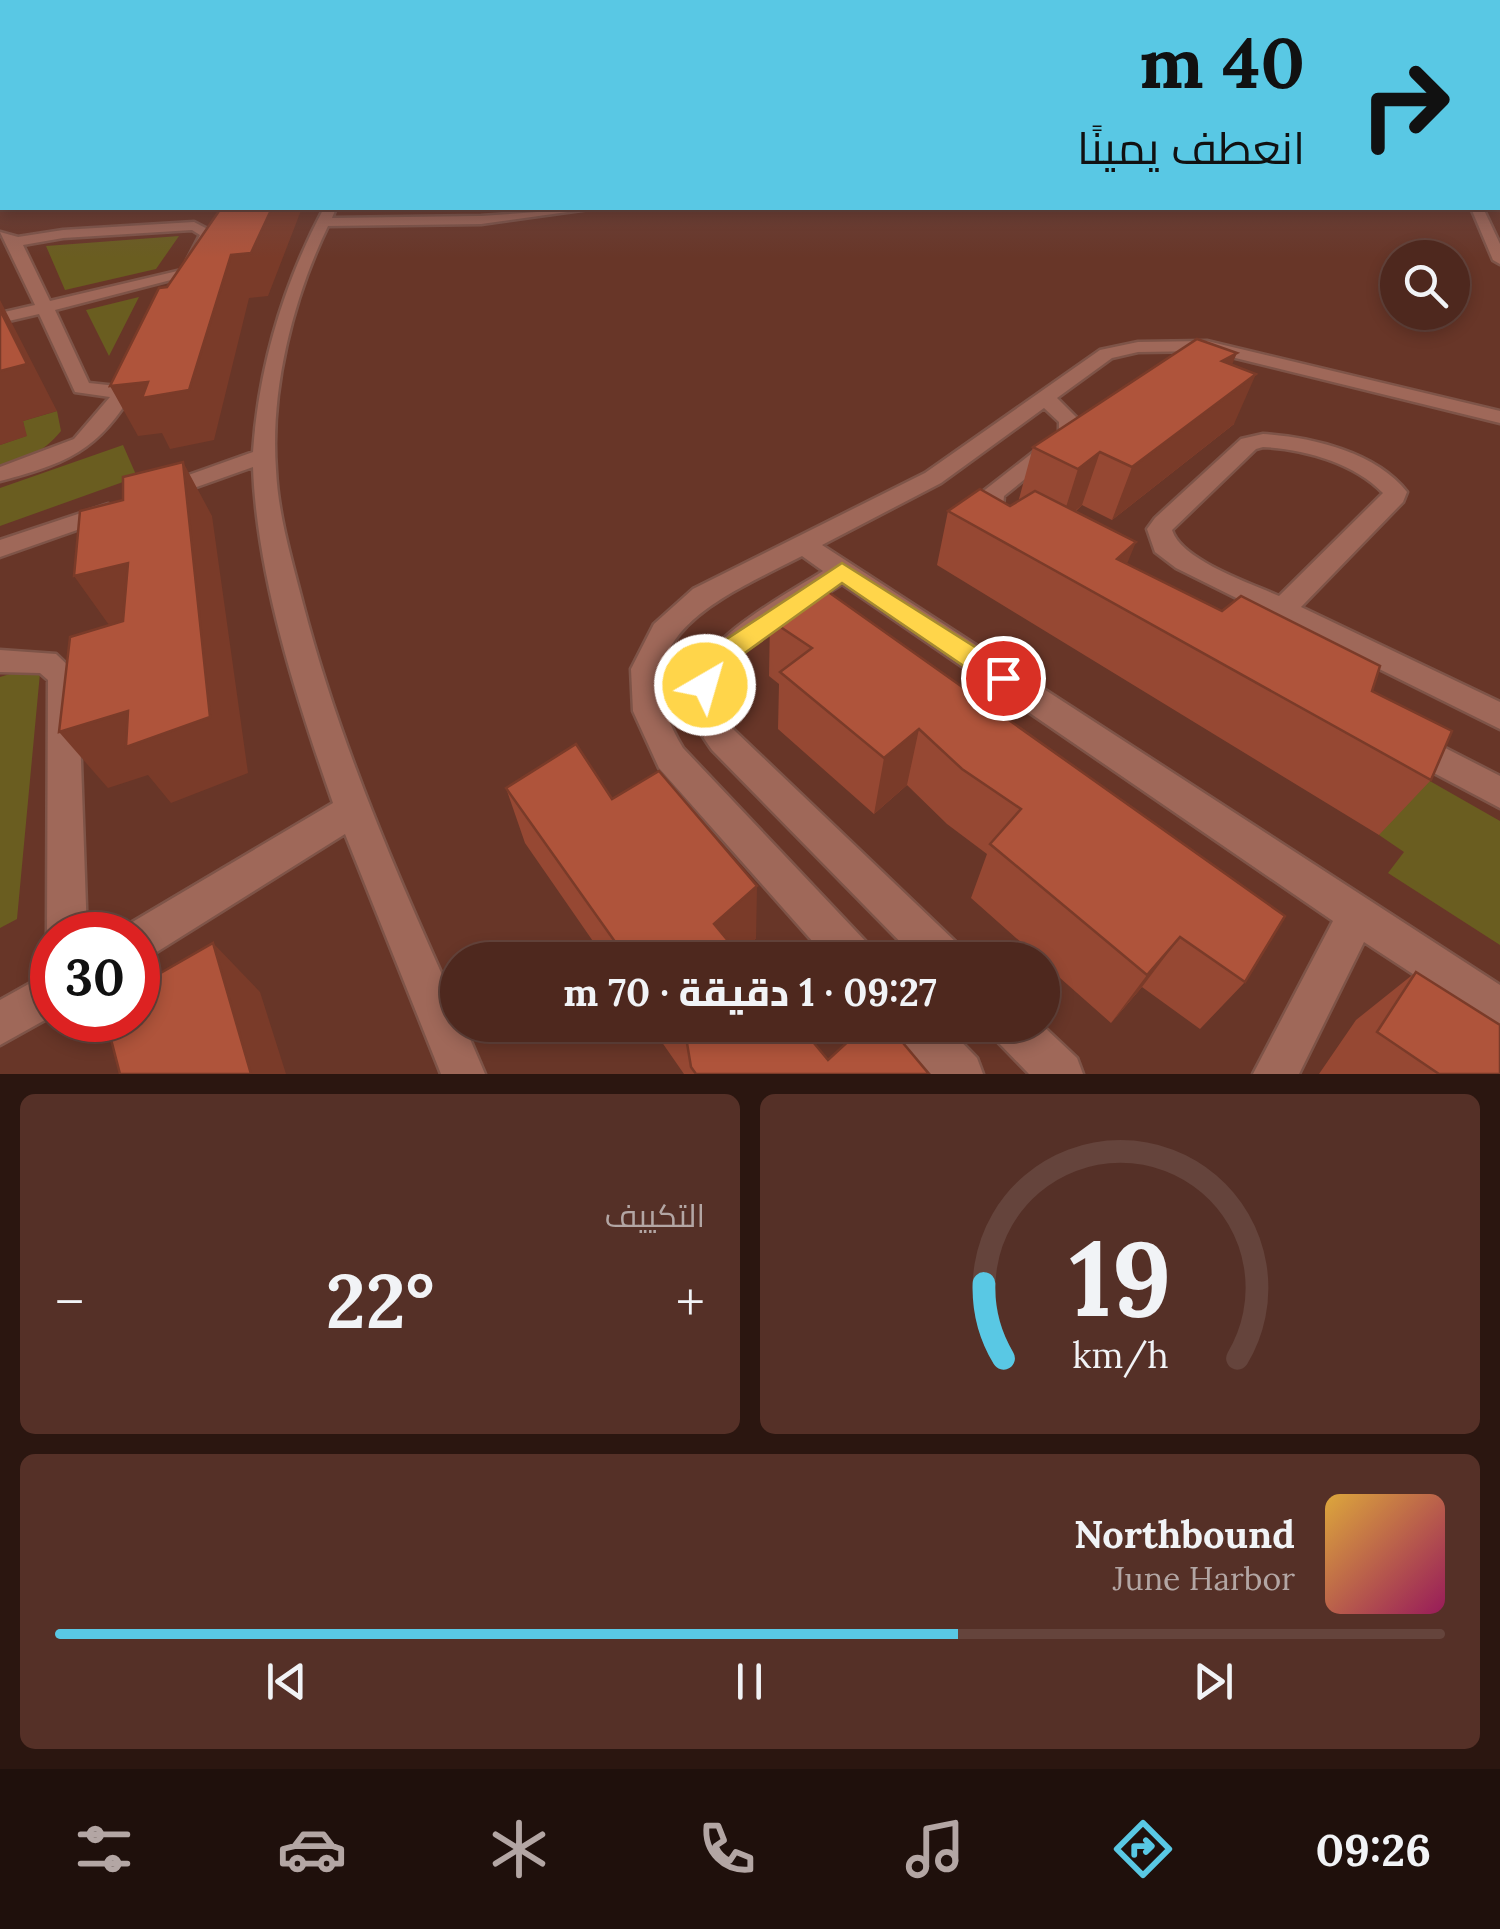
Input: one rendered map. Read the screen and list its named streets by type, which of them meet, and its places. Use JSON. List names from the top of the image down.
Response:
{
  "page": {
    "turn": ["40 m", "انعطف يمينًا"],
    "limit": "30",
    "trip": "09:27 · 1 دقيقة · 70 m",
    "tile": "التكييف",
    "heat": ["−", "22°", "+"],
    "song": ["Northbound", "June Harbor"],
    "tabs": "09:26",
    "gauge": ["19", "km/h"]
  }
}
